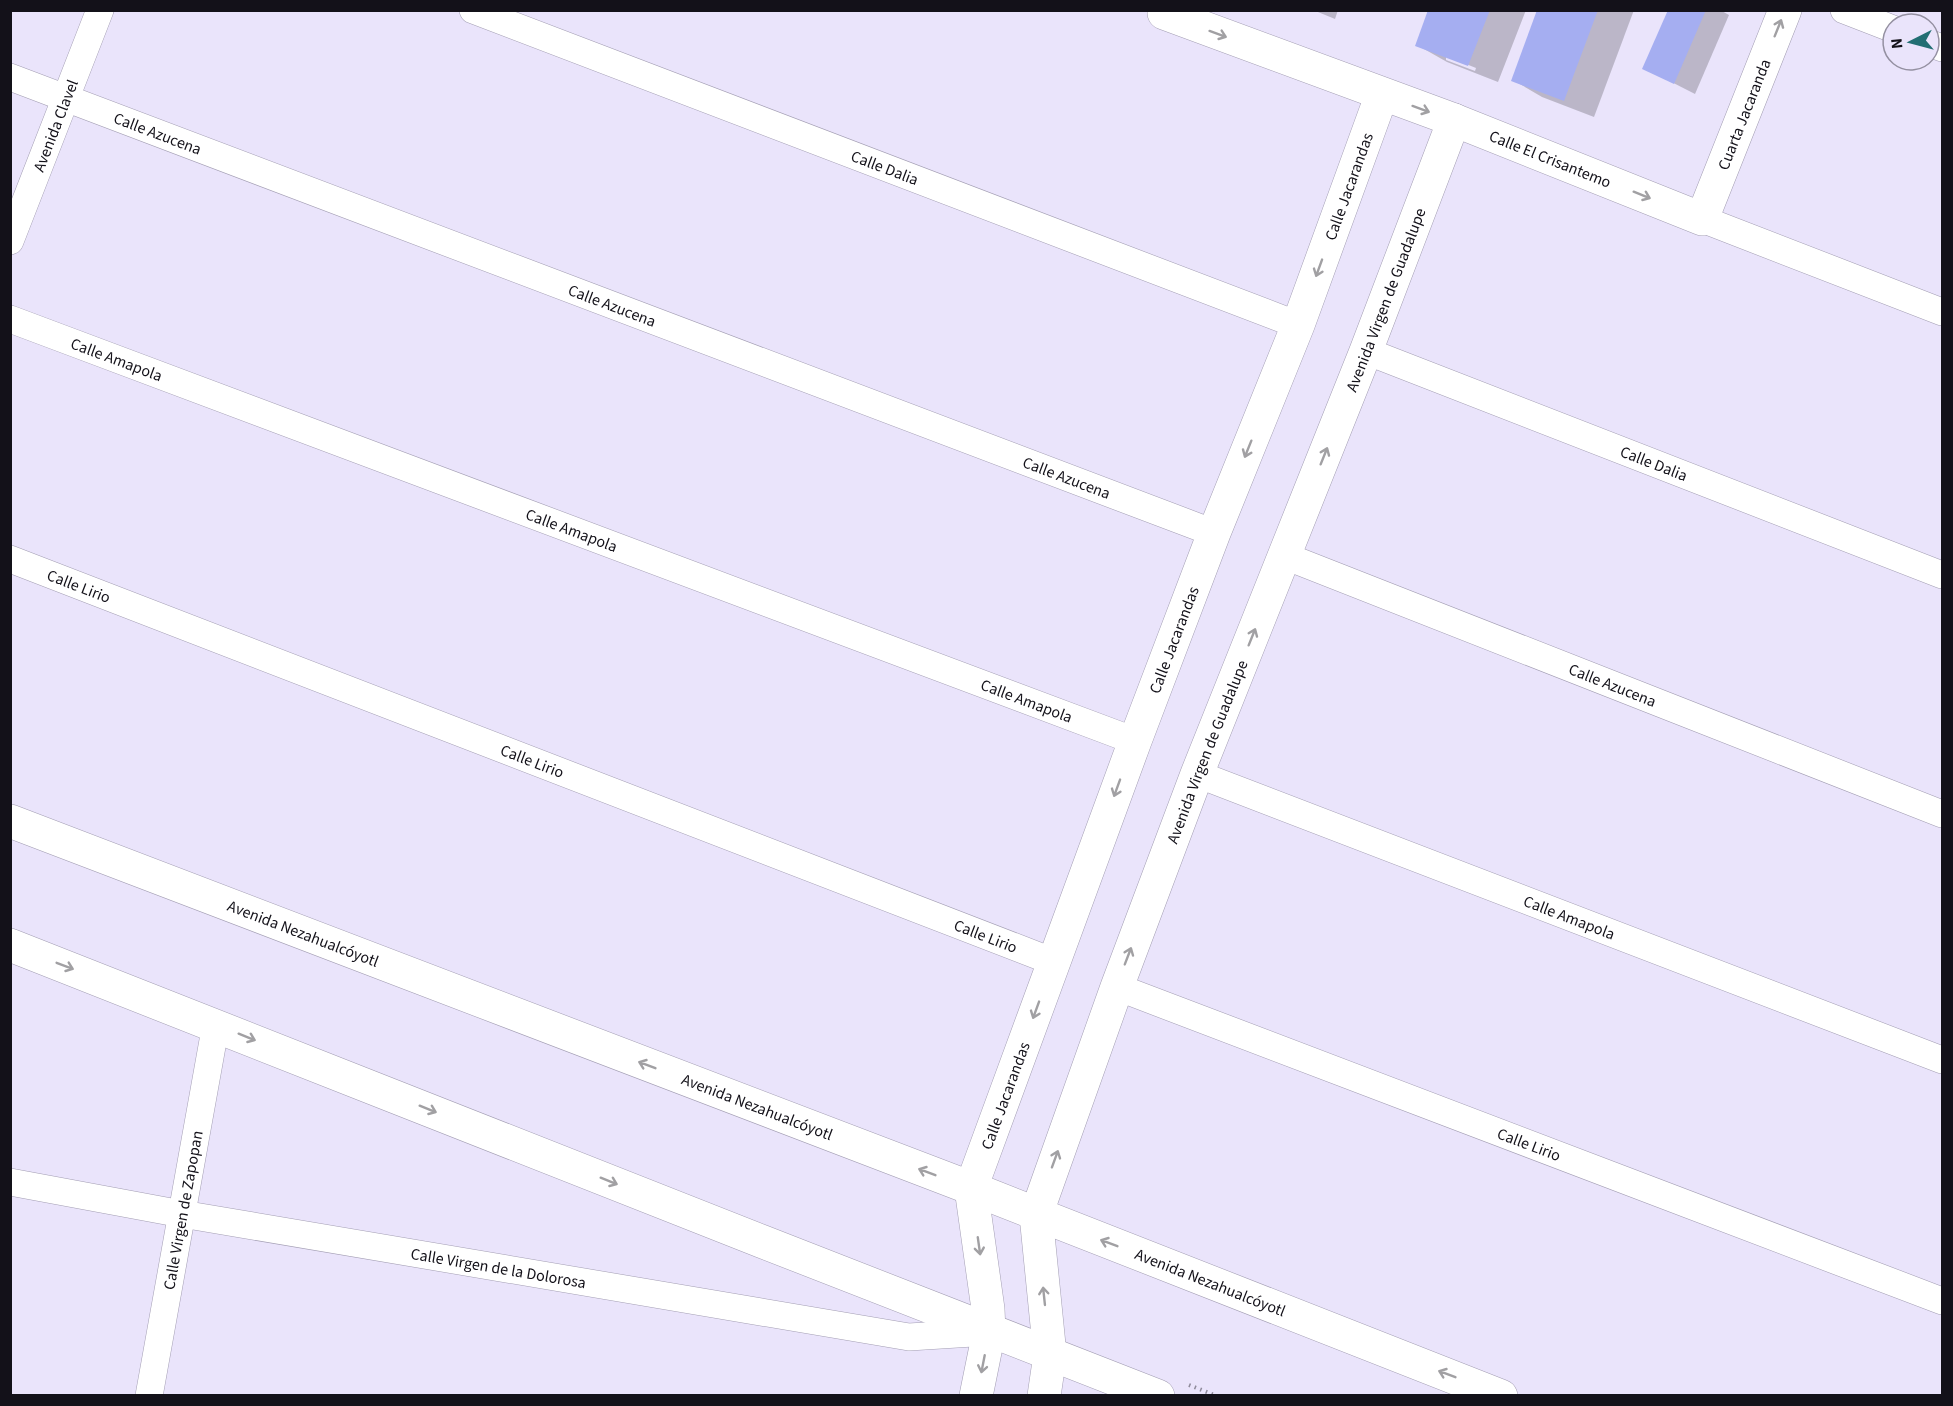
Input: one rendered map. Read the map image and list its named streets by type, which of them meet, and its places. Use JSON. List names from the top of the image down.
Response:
{
  "streets": {
    "main road": [
      "Cuarta Jacaranda",
      "Calle El Crisantemo",
      "Calle Jacarandas",
      "Avenida Virgen de Guadalupe",
      "Avenida Nezahualcóyotl"
    ],
    "street": [
      "Avenida Clavel",
      "Calle Azucena",
      "Calle Dalia",
      "Calle Amapola",
      "Calle Lirio",
      "Calle Virgen de Zapopan",
      "Calle Virgen de la Dolorosa"
    ]
  },
  "crossings": [
    ["Cuarta Jacaranda", "Calle El Crisantemo"],
    ["Avenida Clavel", "Calle Azucena"],
    ["Calle Azucena", "Calle Jacarandas"],
    ["Calle Azucena", "Avenida Virgen de Guadalupe"],
    ["Calle El Crisantemo", "Calle Jacarandas"],
    ["Calle El Crisantemo", "Avenida Virgen de Guadalupe"],
    ["Calle Dalia", "Calle Jacarandas"],
    ["Calle Dalia", "Avenida Virgen de Guadalupe"],
    ["Calle Jacarandas", "Calle Amapola"],
    ["Calle Jacarandas", "Calle Lirio"],
    ["Calle Jacarandas", "Avenida Nezahualcóyotl"],
    ["Avenida Virgen de Guadalupe", "Calle Amapola"],
    ["Avenida Virgen de Guadalupe", "Calle Lirio"],
    ["Avenida Virgen de Guadalupe", "Avenida Nezahualcóyotl"],
    ["Calle Virgen de Zapopan", "Calle Virgen de la Dolorosa"]
  ],
  "one_way": [
    "Cuarta Jacaranda",
    "Calle El Crisantemo",
    "Calle Jacarandas",
    "Avenida Virgen de Guadalupe"
  ],
  "north": "left"
}
